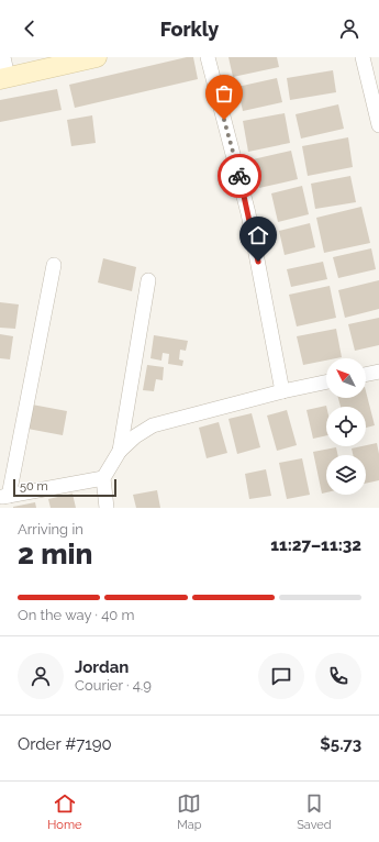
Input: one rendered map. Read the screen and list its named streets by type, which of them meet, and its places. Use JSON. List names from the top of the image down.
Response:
{
  "scale_bar": "50 m",
  "north": "top left",
  "page": {
    "header": "Forkly",
    "scale": "50 m",
    "heading": ["2 min", "Arriving in", "11:27–11:32"],
    "panel": [
      "Jordan",
      "Courier · 4.9",
      "Order #7190",
      "$5.73"
    ],
    "bar": "On the way · 40 m",
    "tabs": ["Home", "Map", "Saved"]
  }
}
